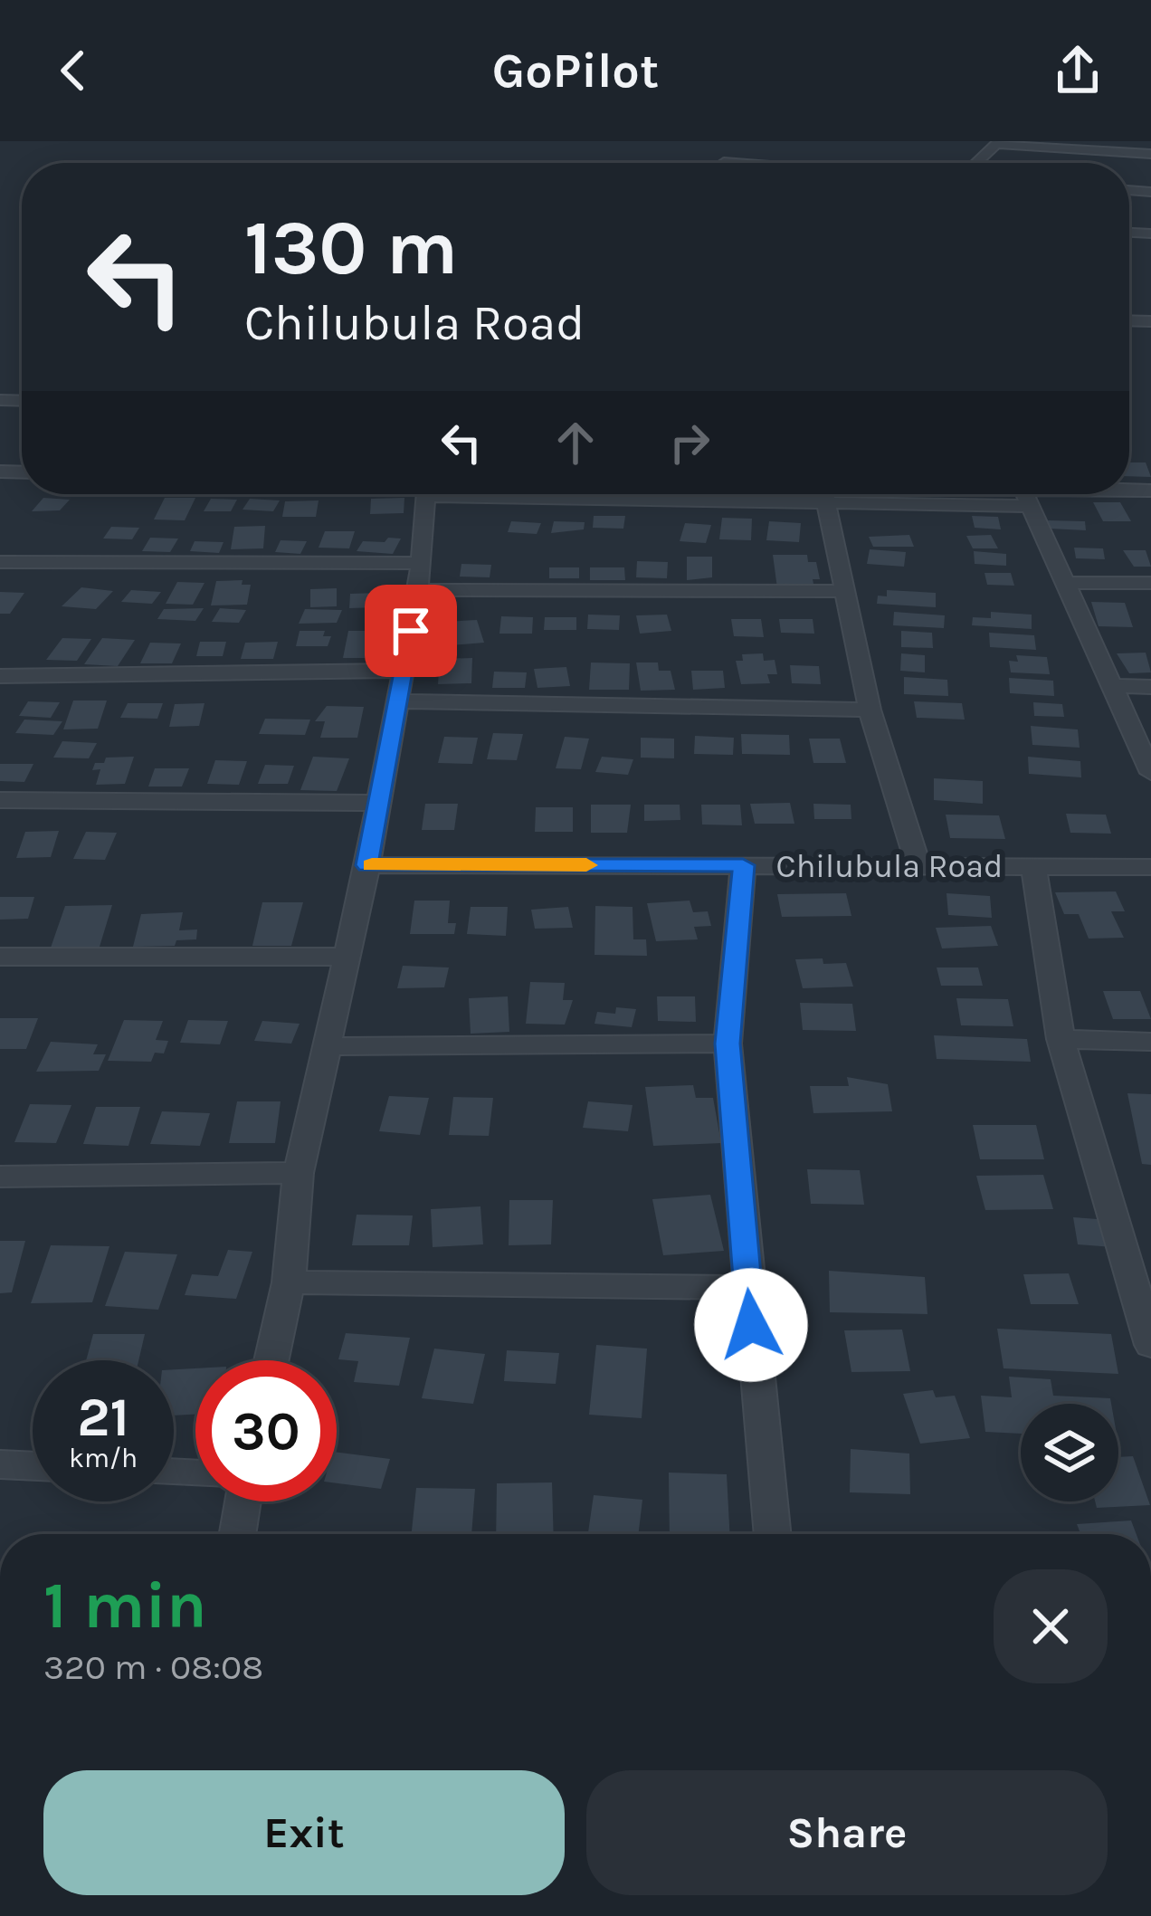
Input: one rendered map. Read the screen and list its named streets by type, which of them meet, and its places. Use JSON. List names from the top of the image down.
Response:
{
  "streets": {
    "street": ["Chilubula Road"]
  },
  "page": {
    "header": "GoPilot",
    "turn": ["130 m", "Chilubula Road"],
    "speed": "21 km/h",
    "limit": "30",
    "heading": ["1 min", "320 m · 08:08"],
    "buttons": ["Exit", "Share"]
  }
}
